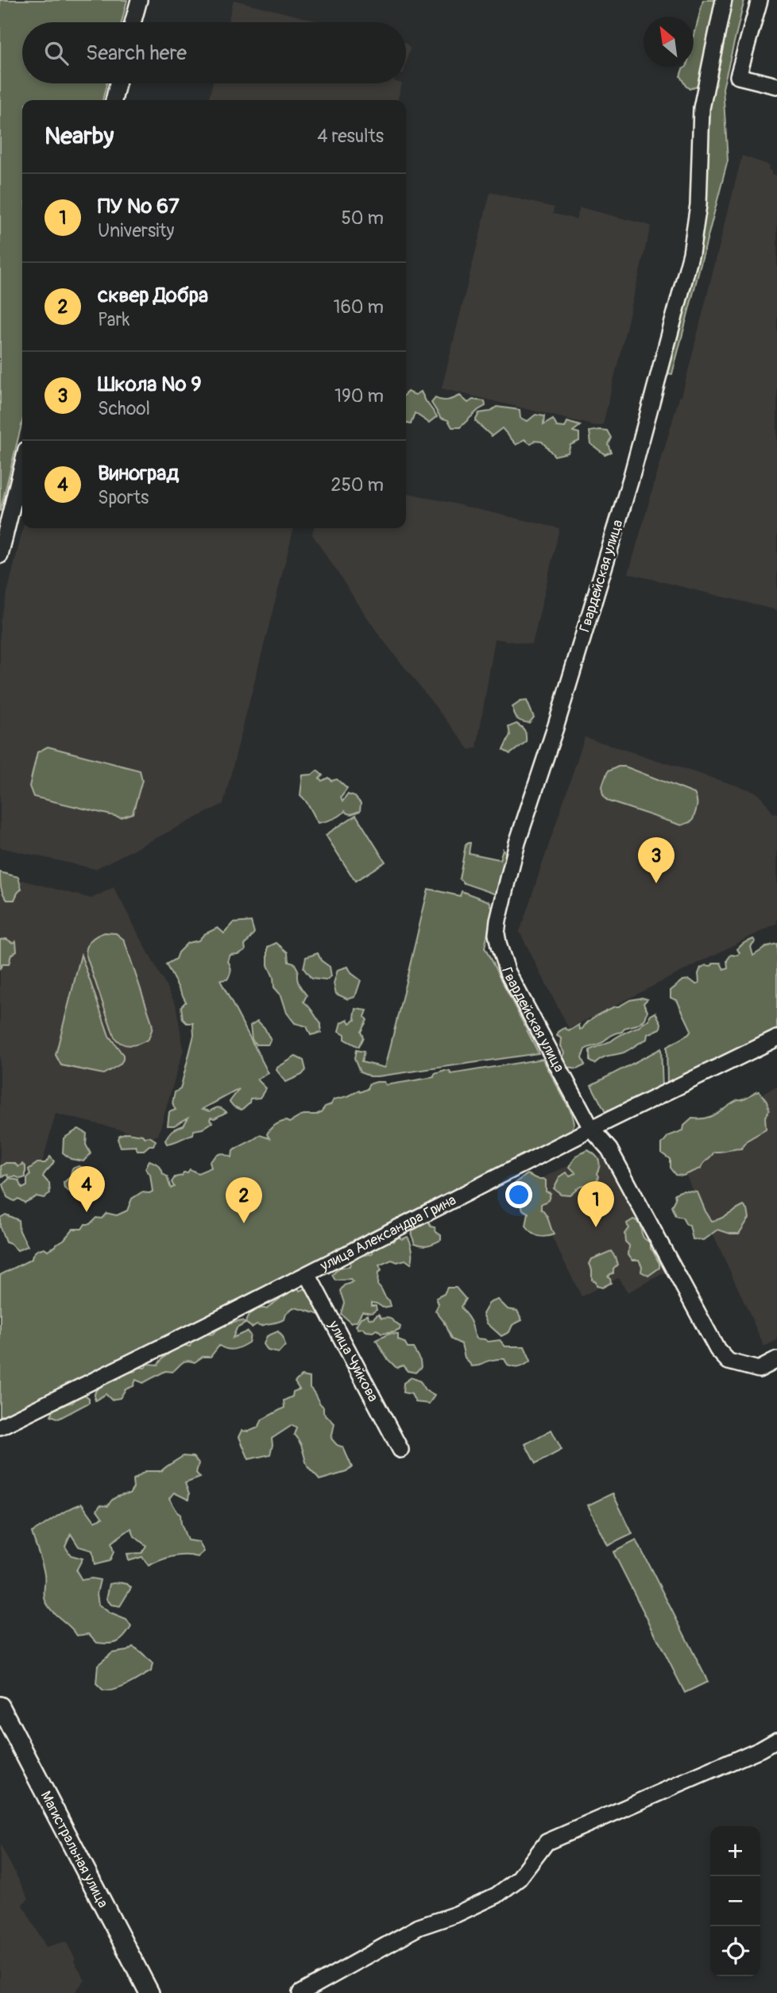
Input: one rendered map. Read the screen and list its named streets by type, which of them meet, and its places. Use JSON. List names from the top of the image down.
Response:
{
  "streets": {
    "main road": ["Магистральная улица"],
    "street": ["Гвардейская улица", "улица Александра Грина", "улица Чуйкова"]
  },
  "crossings": [
    ["Гвардейская улица", "улица Александра Грина"],
    ["улица Александра Грина", "улица Чуйкова"]
  ],
  "north": "top left",
  "page": {
    "search": "Search here",
    "heading": ["Nearby", "4 results"],
    "list": [
      {
        "mark": "1",
        "name": "ПУ № 67",
        "note": "University",
        "value": "50 m"
      },
      {
        "mark": "2",
        "name": "сквер Добра",
        "note": "Park",
        "value": "160 m"
      },
      {
        "mark": "3",
        "name": "Школа № 9",
        "note": "School",
        "value": "190 m"
      },
      {
        "mark": "4",
        "name": "Виноград",
        "note": "Sports",
        "value": "250 m"
      }
    ],
    "pins": [
      "3",
      "4",
      "2",
      "1"
    ],
    "map_buttons": ["+", "−"]
  }
}
